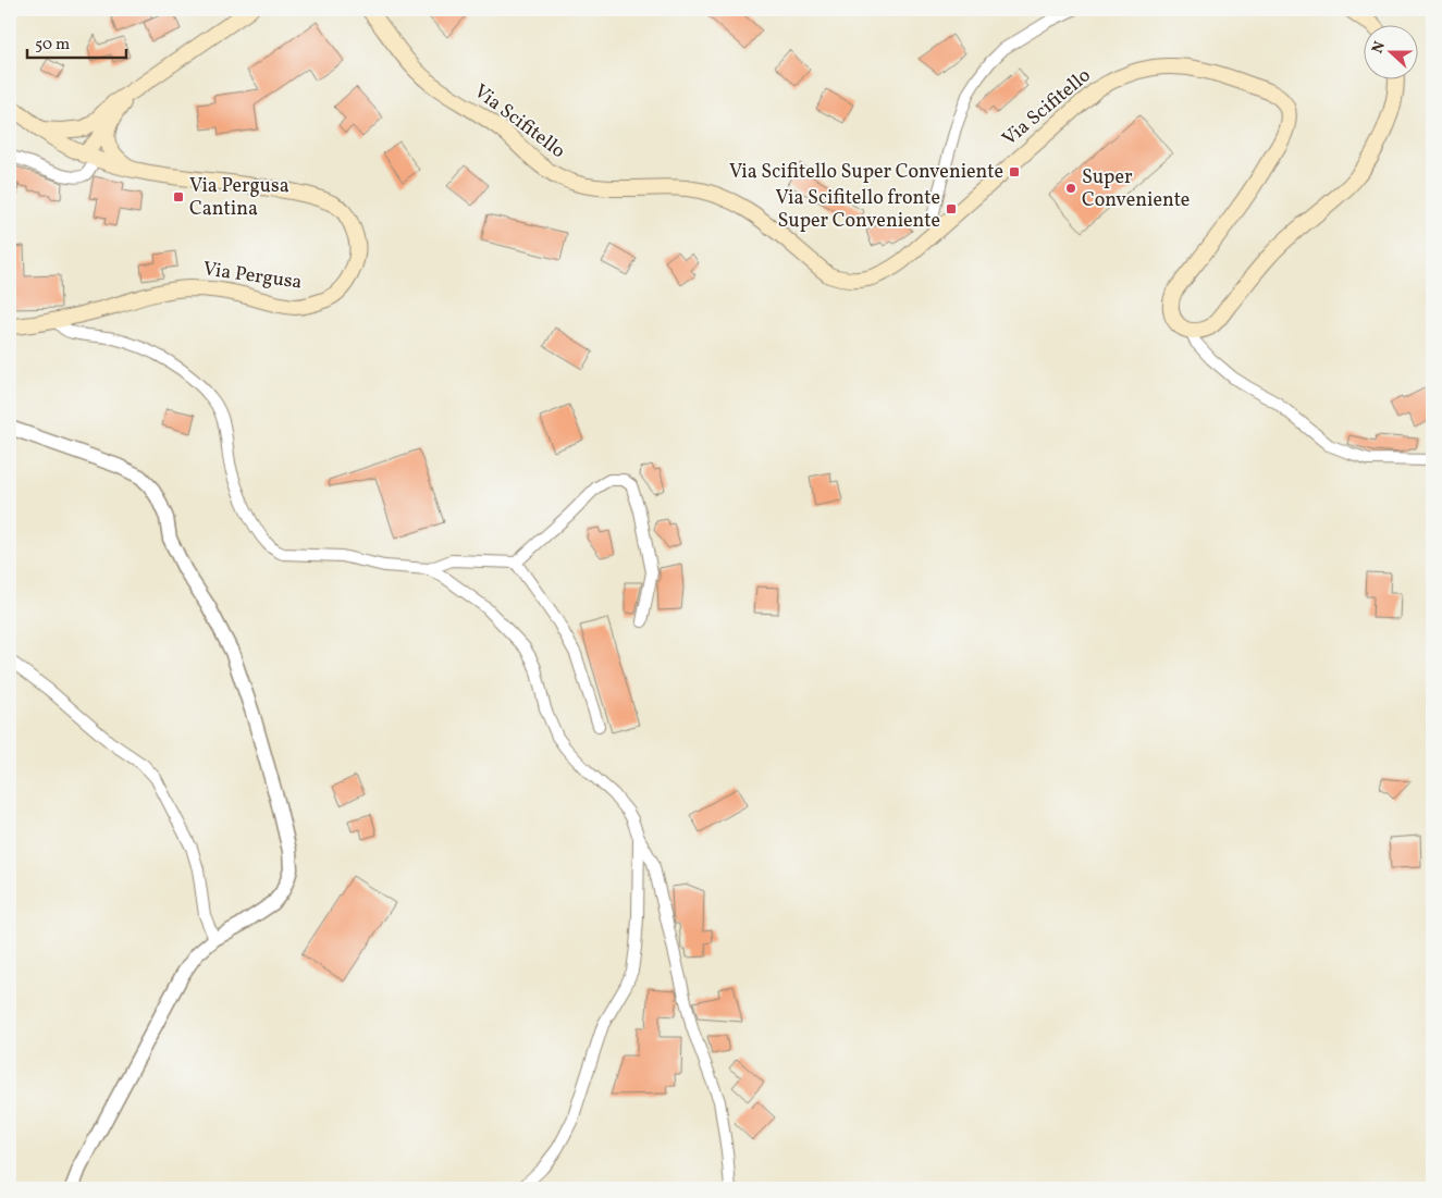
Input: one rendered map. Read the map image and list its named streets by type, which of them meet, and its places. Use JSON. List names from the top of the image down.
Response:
{
  "streets": {
    "main road": ["Via Scifitello", "Via Pergusa"]
  },
  "places": {
    "transit": ["Via Scifitello Super Conveniente", "Via Pergusa Cantina", "Via Scifitello fronte Super Conveniente"],
    "other": ["Super Conveniente"]
  },
  "scale_bar": "50 m",
  "north": "left"
}
